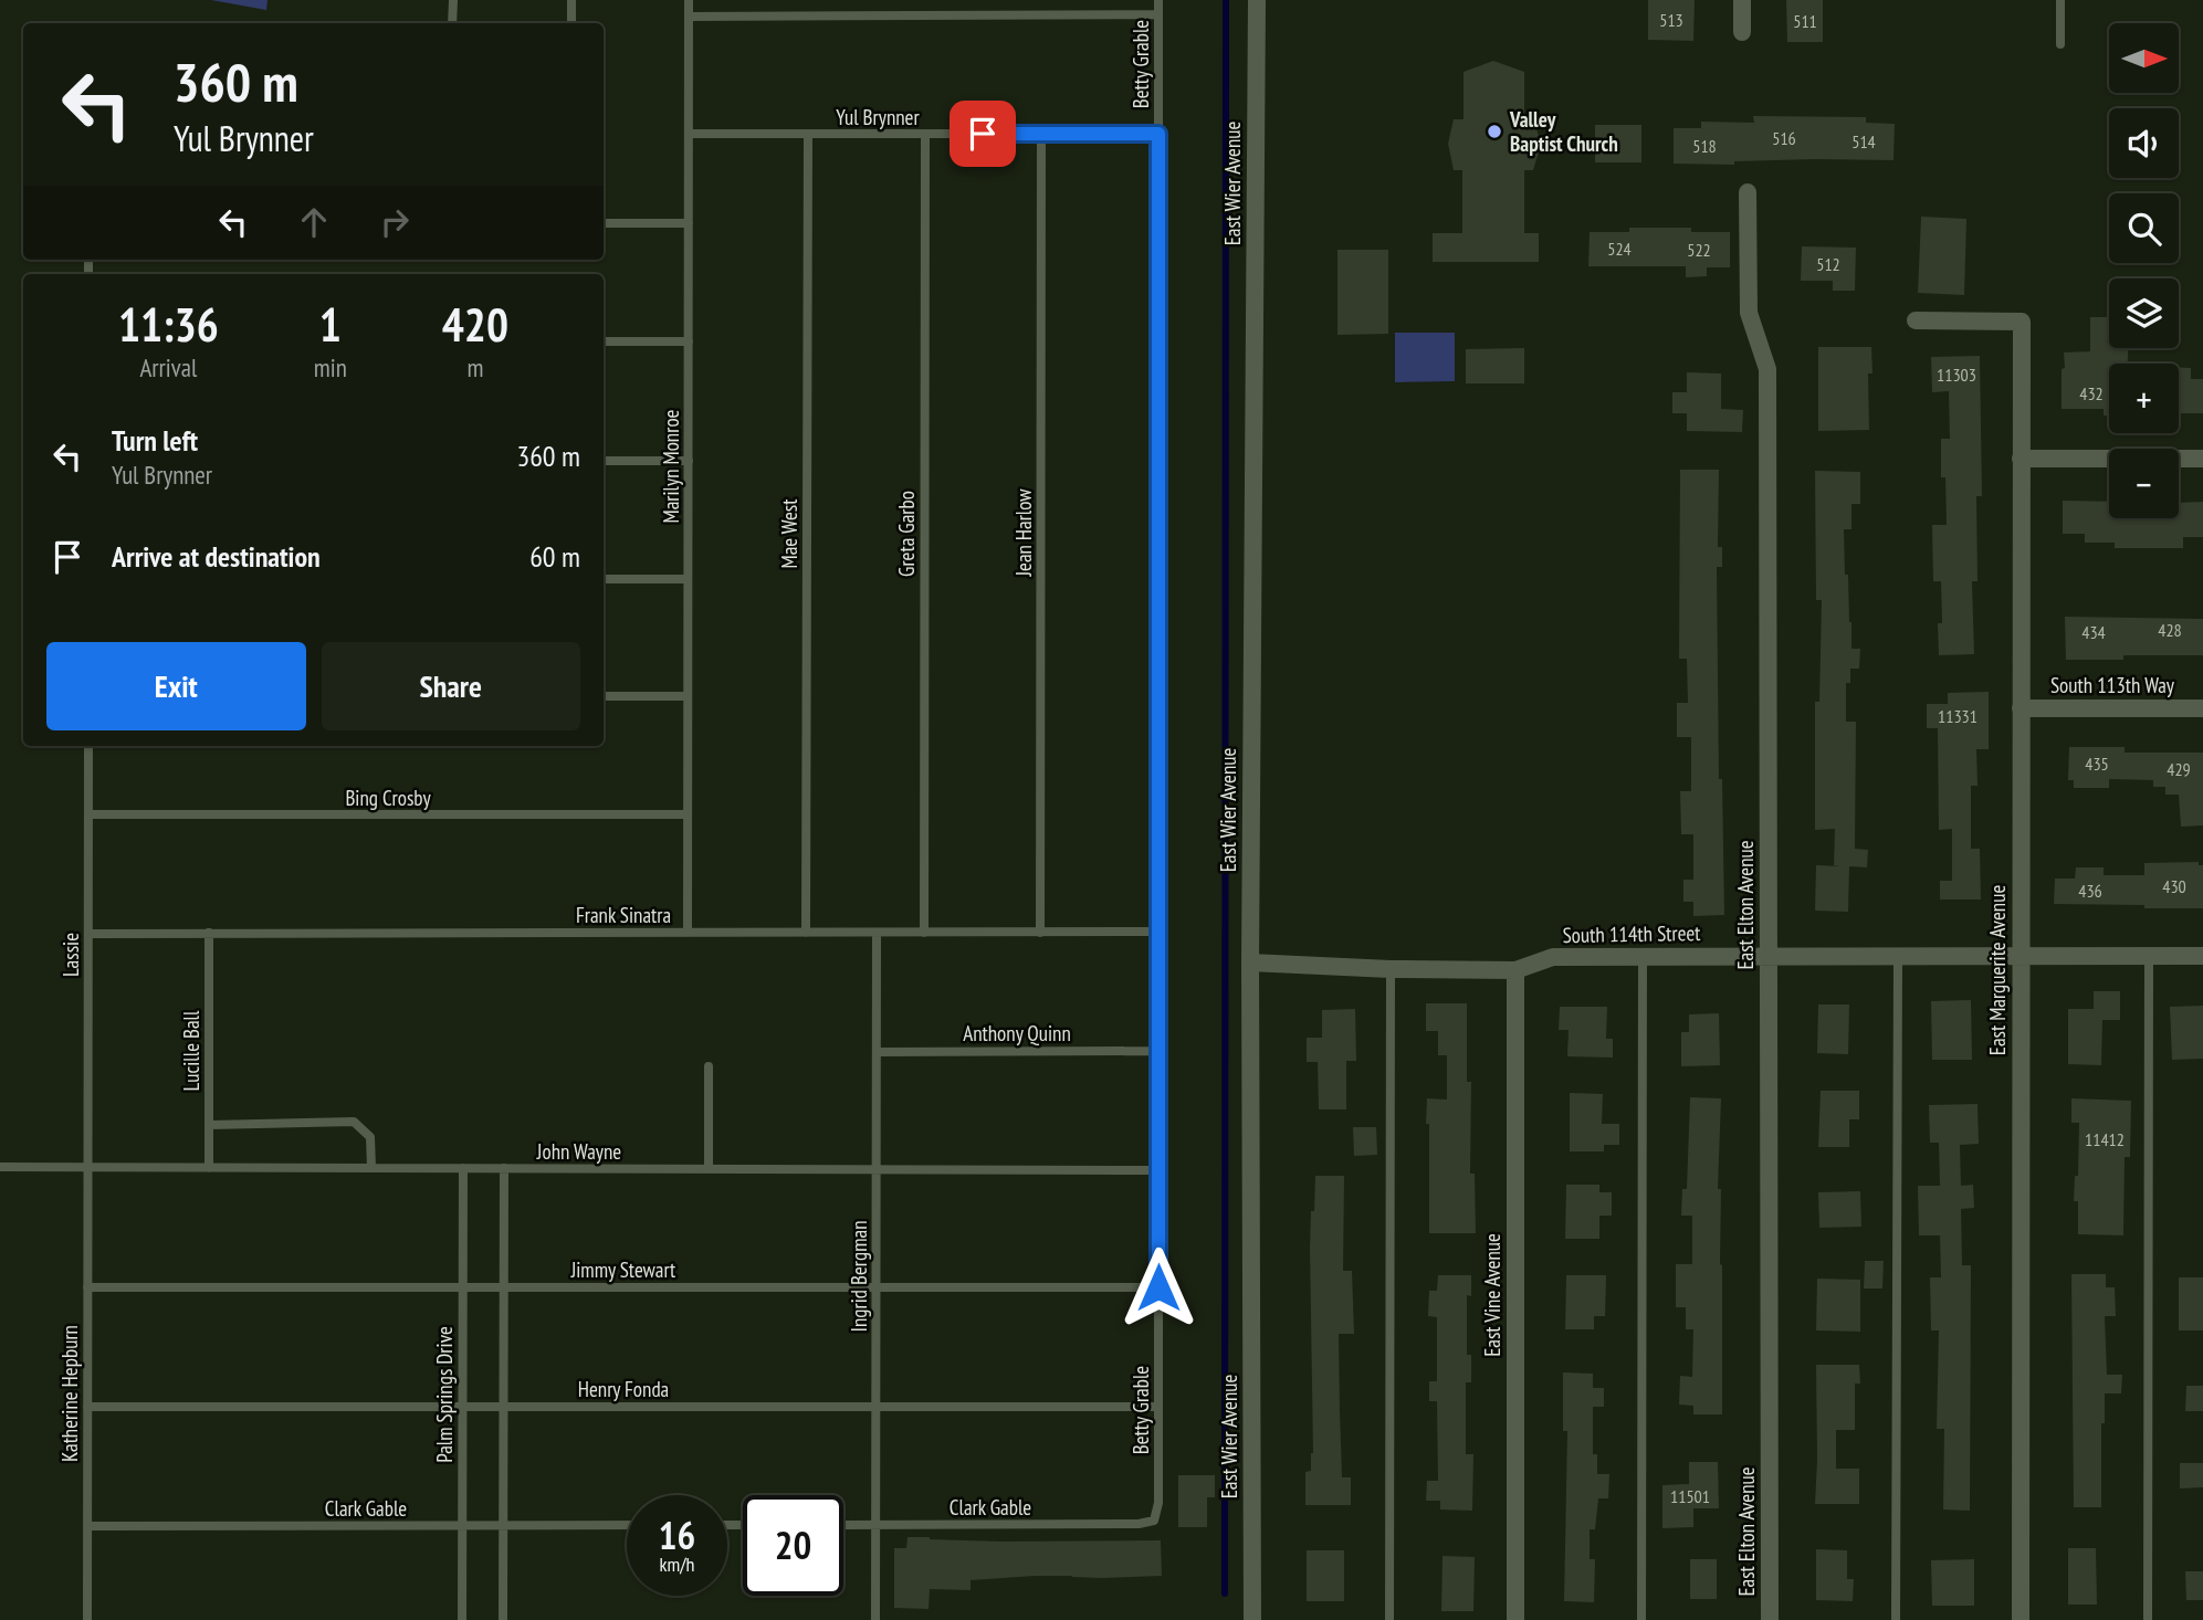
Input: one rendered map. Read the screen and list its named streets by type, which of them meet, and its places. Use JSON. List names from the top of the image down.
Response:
{
  "streets": {
    "street": [
      "East Wier Avenue",
      "South 113th Way",
      "East Elton Avenue",
      "South 114th Street",
      "East Marguerite Avenue",
      "East Vine Avenue"
    ],
    "lane": [
      "Betty Grable",
      "Yul Brynner",
      "Marilyn Monroe",
      "Jean Harlow",
      "Mae West",
      "Greta Garbo",
      "Bing Crosby",
      "Frank Sinatra",
      "Lassie",
      "Anthony Quinn",
      "Lucille Ball",
      "John Wayne",
      "Jimmy Stewart",
      "Ingrid Bergman",
      "Henry Fonda",
      "Katherine Hepburn",
      "Palm Springs Drive",
      "Clark Gable"
    ]
  },
  "crossings": [
    ["Betty Grable", "Yul Brynner"],
    ["Betty Grable", "Frank Sinatra"],
    ["Betty Grable", "Anthony Quinn"],
    ["Betty Grable", "John Wayne"],
    ["Betty Grable", "Jimmy Stewart"],
    ["Betty Grable", "Henry Fonda"],
    ["Betty Grable", "Clark Gable"],
    ["Yul Brynner", "Marilyn Monroe"],
    ["Yul Brynner", "Jean Harlow"],
    ["Yul Brynner", "Mae West"],
    ["Yul Brynner", "Greta Garbo"],
    ["East Wier Avenue", "South 114th Street"],
    ["Marilyn Monroe", "Bing Crosby"],
    ["Marilyn Monroe", "Frank Sinatra"],
    ["Jean Harlow", "Frank Sinatra"],
    ["Mae West", "Frank Sinatra"],
    ["Greta Garbo", "Frank Sinatra"],
    ["South 113th Way", "East Marguerite Avenue"],
    ["Bing Crosby", "Lassie"],
    ["East Elton Avenue", "South 114th Street"],
    ["Frank Sinatra", "Lassie"],
    ["Frank Sinatra", "Lucille Ball"],
    ["Frank Sinatra", "Ingrid Bergman"],
    ["South 114th Street", "East Marguerite Avenue"],
    ["South 114th Street", "East Vine Avenue"],
    ["Lassie", "John Wayne"],
    ["Lassie", "Katherine Hepburn"],
    ["Anthony Quinn", "Ingrid Bergman"],
    ["Lucille Ball", "John Wayne"],
    ["John Wayne", "Ingrid Bergman"],
    ["John Wayne", "Katherine Hepburn"],
    ["John Wayne", "Palm Springs Drive"],
    ["Jimmy Stewart", "Ingrid Bergman"],
    ["Jimmy Stewart", "Katherine Hepburn"],
    ["Jimmy Stewart", "Palm Springs Drive"],
    ["Ingrid Bergman", "Henry Fonda"],
    ["Ingrid Bergman", "Clark Gable"],
    ["Henry Fonda", "Katherine Hepburn"],
    ["Henry Fonda", "Palm Springs Drive"],
    ["Katherine Hepburn", "Clark Gable"],
    ["Palm Springs Drive", "Clark Gable"]
  ],
  "places": ["Valley Baptist Church"],
  "house_numbers": [
    "513",
    "511",
    "516",
    "514",
    "518",
    "524",
    "522",
    "512",
    "11303",
    "432",
    "428",
    "434",
    "11331",
    "435",
    "429",
    "430",
    "436",
    "11412",
    "11501"
  ],
  "north": "right",
  "page": {
    "map_buttons": ["+", "−"],
    "turn": ["360 m", "Yul Brynner"],
    "eta": [
      "11:36",
      "Arrival",
      "1",
      "min",
      "420",
      "m"
    ],
    "list": [
      {
        "name": "Turn left",
        "note": "Yul Brynner",
        "value": "360 m"
      },
      {
        "name": "Arrive at destination",
        "value": "60 m"
      }
    ],
    "buttons": ["Exit", "Share"],
    "speed": "16 km/h",
    "limit": "20"
  }
}
